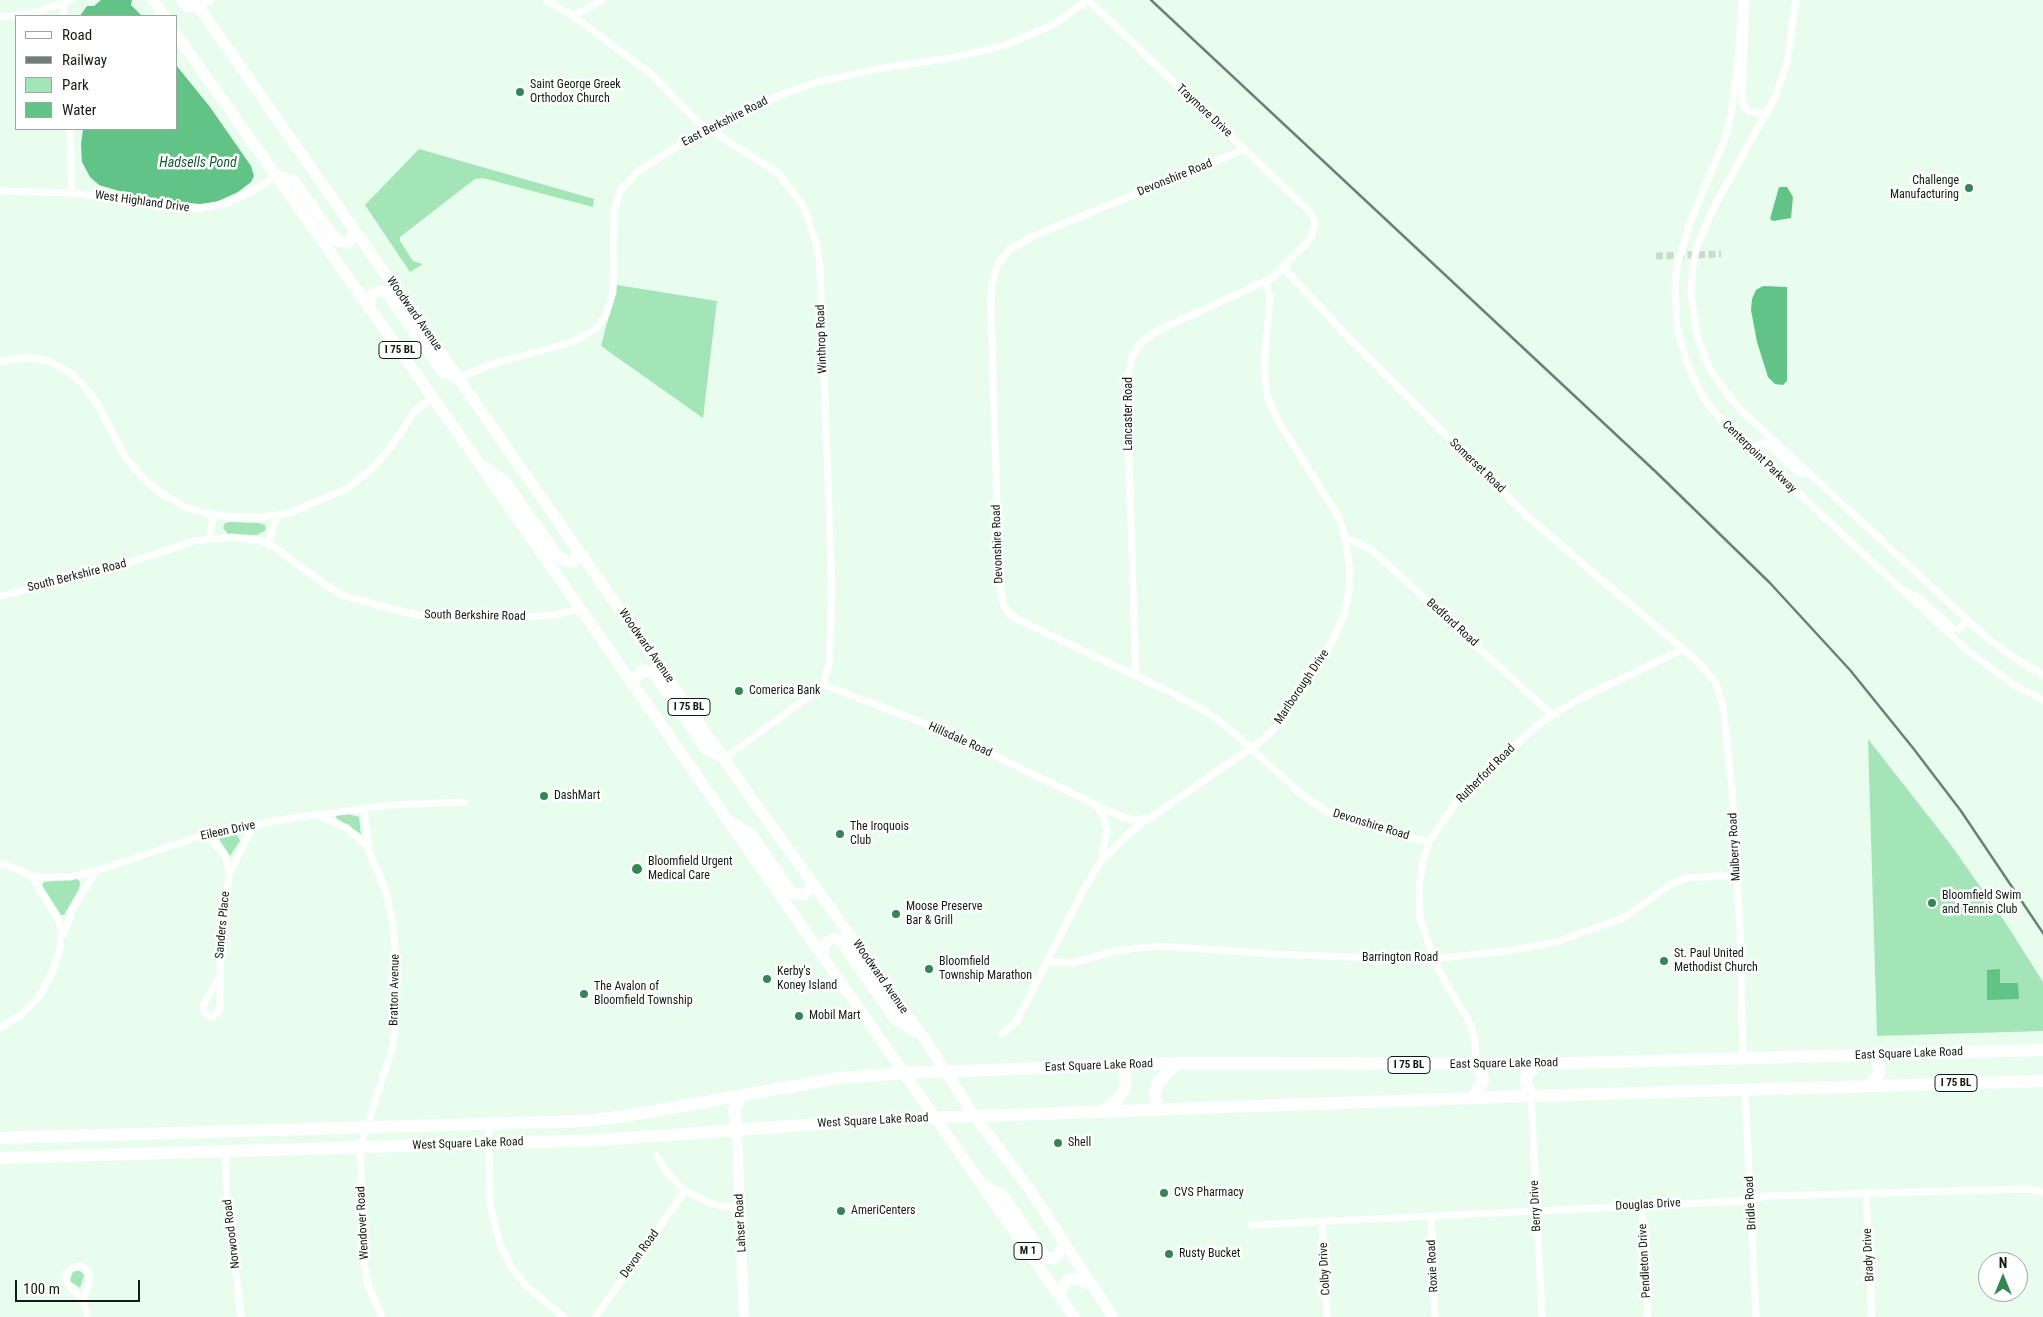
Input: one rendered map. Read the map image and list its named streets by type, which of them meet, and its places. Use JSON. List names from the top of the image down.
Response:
{
  "streets": {
    "highway": ["I 75 BL", "East Square Lake Road", "West Square Lake Road"],
    "main road": ["Woodward Avenue", "M 1"],
    "street": [
      "Traymore Drive",
      "East Berkshire Road",
      "Devonshire Road",
      "West Highland Drive",
      "Winthrop Road",
      "Lancaster Road",
      "Centerpoint Parkway",
      "Somerset Road",
      "South Berkshire Road",
      "Bedford Road",
      "Marlborough Drive",
      "Hillsdale Road",
      "Rutherford Road",
      "Eileen Drive",
      "Mulberry Road",
      "Sanders Place",
      "Barrington Road",
      "Bratton Avenue",
      "Bridle Road",
      "Douglas Drive",
      "Berry Drive",
      "Wendover Road",
      "Lahser Road",
      "Norwood Road",
      "Devon Road",
      "Brady Drive",
      "Pendleton Drive",
      "Roxie Road",
      "Colby Drive"
    ]
  },
  "crossings": [
    ["Traymore Drive", "East Berkshire Road"],
    ["Traymore Drive", "Devonshire Road"],
    ["Traymore Drive", "Lancaster Road"],
    ["East Berkshire Road", "Woodward Avenue"],
    ["East Berkshire Road", "Winthrop Road"],
    ["Devonshire Road", "Lancaster Road"],
    ["Devonshire Road", "Marlborough Drive"],
    ["Devonshire Road", "Rutherford Road"],
    ["West Highland Drive", "I 75 BL"],
    ["Woodward Avenue", "I 75 BL"],
    ["Woodward Avenue", "East Square Lake Road"],
    ["Winthrop Road", "Hillsdale Road"],
    ["I 75 BL", "South Berkshire Road"],
    ["I 75 BL", "East Square Lake Road"],
    ["I 75 BL", "West Square Lake Road"],
    ["I 75 BL", "Bridle Road"],
    ["I 75 BL", "Berry Drive"],
    ["I 75 BL", "M 1"],
    ["Lancaster Road", "Somerset Road"],
    ["Lancaster Road", "Marlborough Drive"],
    ["Somerset Road", "Rutherford Road"],
    ["Somerset Road", "Mulberry Road"],
    ["Bedford Road", "Marlborough Drive"],
    ["Bedford Road", "Rutherford Road"],
    ["Marlborough Drive", "Hillsdale Road"],
    ["Marlborough Drive", "Barrington Road"],
    ["Rutherford Road", "Mulberry Road"],
    ["Rutherford Road", "Barrington Road"],
    ["Rutherford Road", "East Square Lake Road"],
    ["Eileen Drive", "Sanders Place"],
    ["Eileen Drive", "Bratton Avenue"],
    ["Mulberry Road", "Barrington Road"],
    ["Mulberry Road", "East Square Lake Road"],
    ["Bratton Avenue", "West Square Lake Road"],
    ["Bratton Avenue", "Wendover Road"],
    ["East Square Lake Road", "West Square Lake Road"],
    ["West Square Lake Road", "Wendover Road"],
    ["West Square Lake Road", "Lahser Road"],
    ["West Square Lake Road", "Norwood Road"],
    ["West Square Lake Road", "M 1"],
    ["Bridle Road", "Douglas Drive"],
    ["Douglas Drive", "Berry Drive"],
    ["Douglas Drive", "Brady Drive"],
    ["Douglas Drive", "Pendleton Drive"],
    ["Douglas Drive", "Roxie Road"],
    ["Douglas Drive", "Colby Drive"]
  ],
  "water": ["Hadsells Pond"],
  "places": [
    "Saint George Greek Orthodox Church",
    "Challenge Manufacturing",
    "Comerica Bank",
    "DashMart",
    "The Iroquois Club",
    "Bloomfield Urgent Medical Care",
    "Bloomfield Swim and Tennis Club",
    "Moose Preserve Bar & Grill",
    "St. Paul United Methodist Church",
    "Bloomfield Township Marathon",
    "Kerby's Koney Island",
    "The Avalon of Bloomfield Township",
    "Mobil Mart",
    "Shell",
    "CVS Pharmacy",
    "AmeriCenters",
    "Rusty Bucket"
  ],
  "legend": [
    "Road",
    "Railway",
    "Park",
    "Water"
  ],
  "scale_bar": "100 m",
  "north": "top"
}
